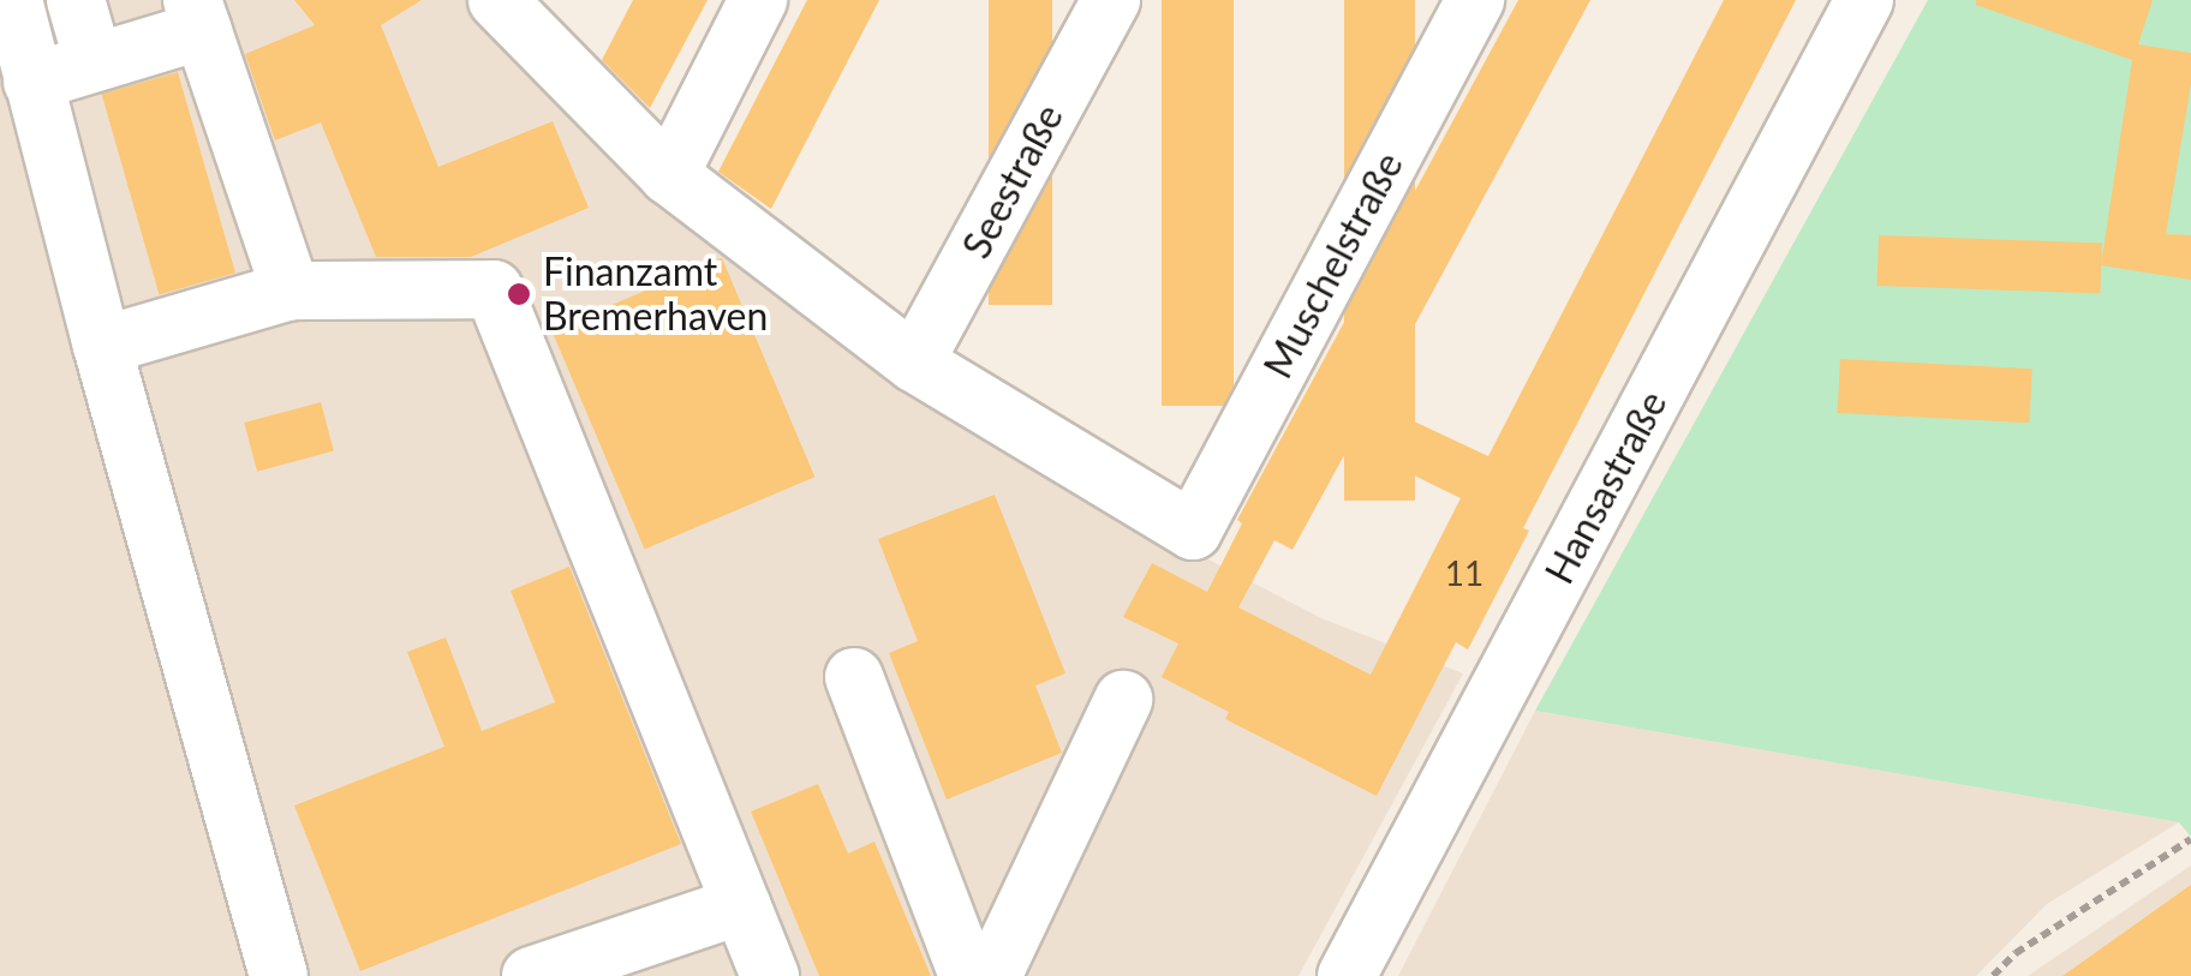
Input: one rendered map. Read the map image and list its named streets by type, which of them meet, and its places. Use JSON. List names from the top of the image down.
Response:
{
  "streets": {
    "street": ["Seestraße", "Muschelstraße", "Hansastraße"]
  },
  "crossings": [
    ["Seestraße", "Muschelstraße"]
  ],
  "places": ["Finanzamt Bremerhaven"],
  "house_numbers": ["11"]
}
